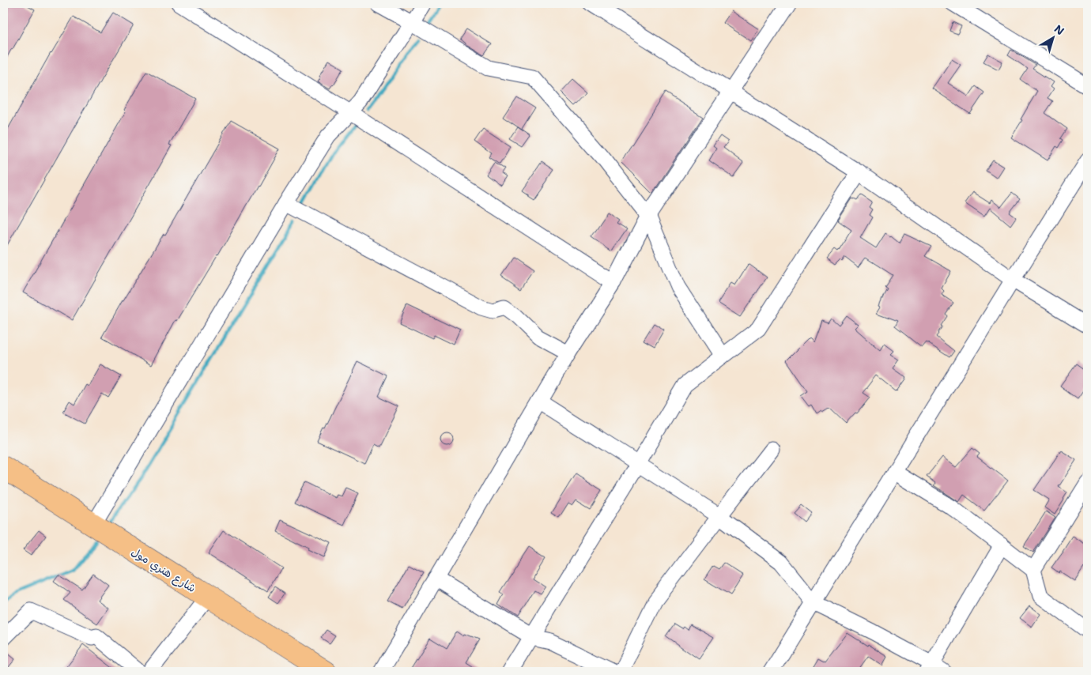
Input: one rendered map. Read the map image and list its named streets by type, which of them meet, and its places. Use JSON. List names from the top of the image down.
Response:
{
  "streets": {
    "highway": ["شارع هنري مول"]
  },
  "north": "top right"
}
